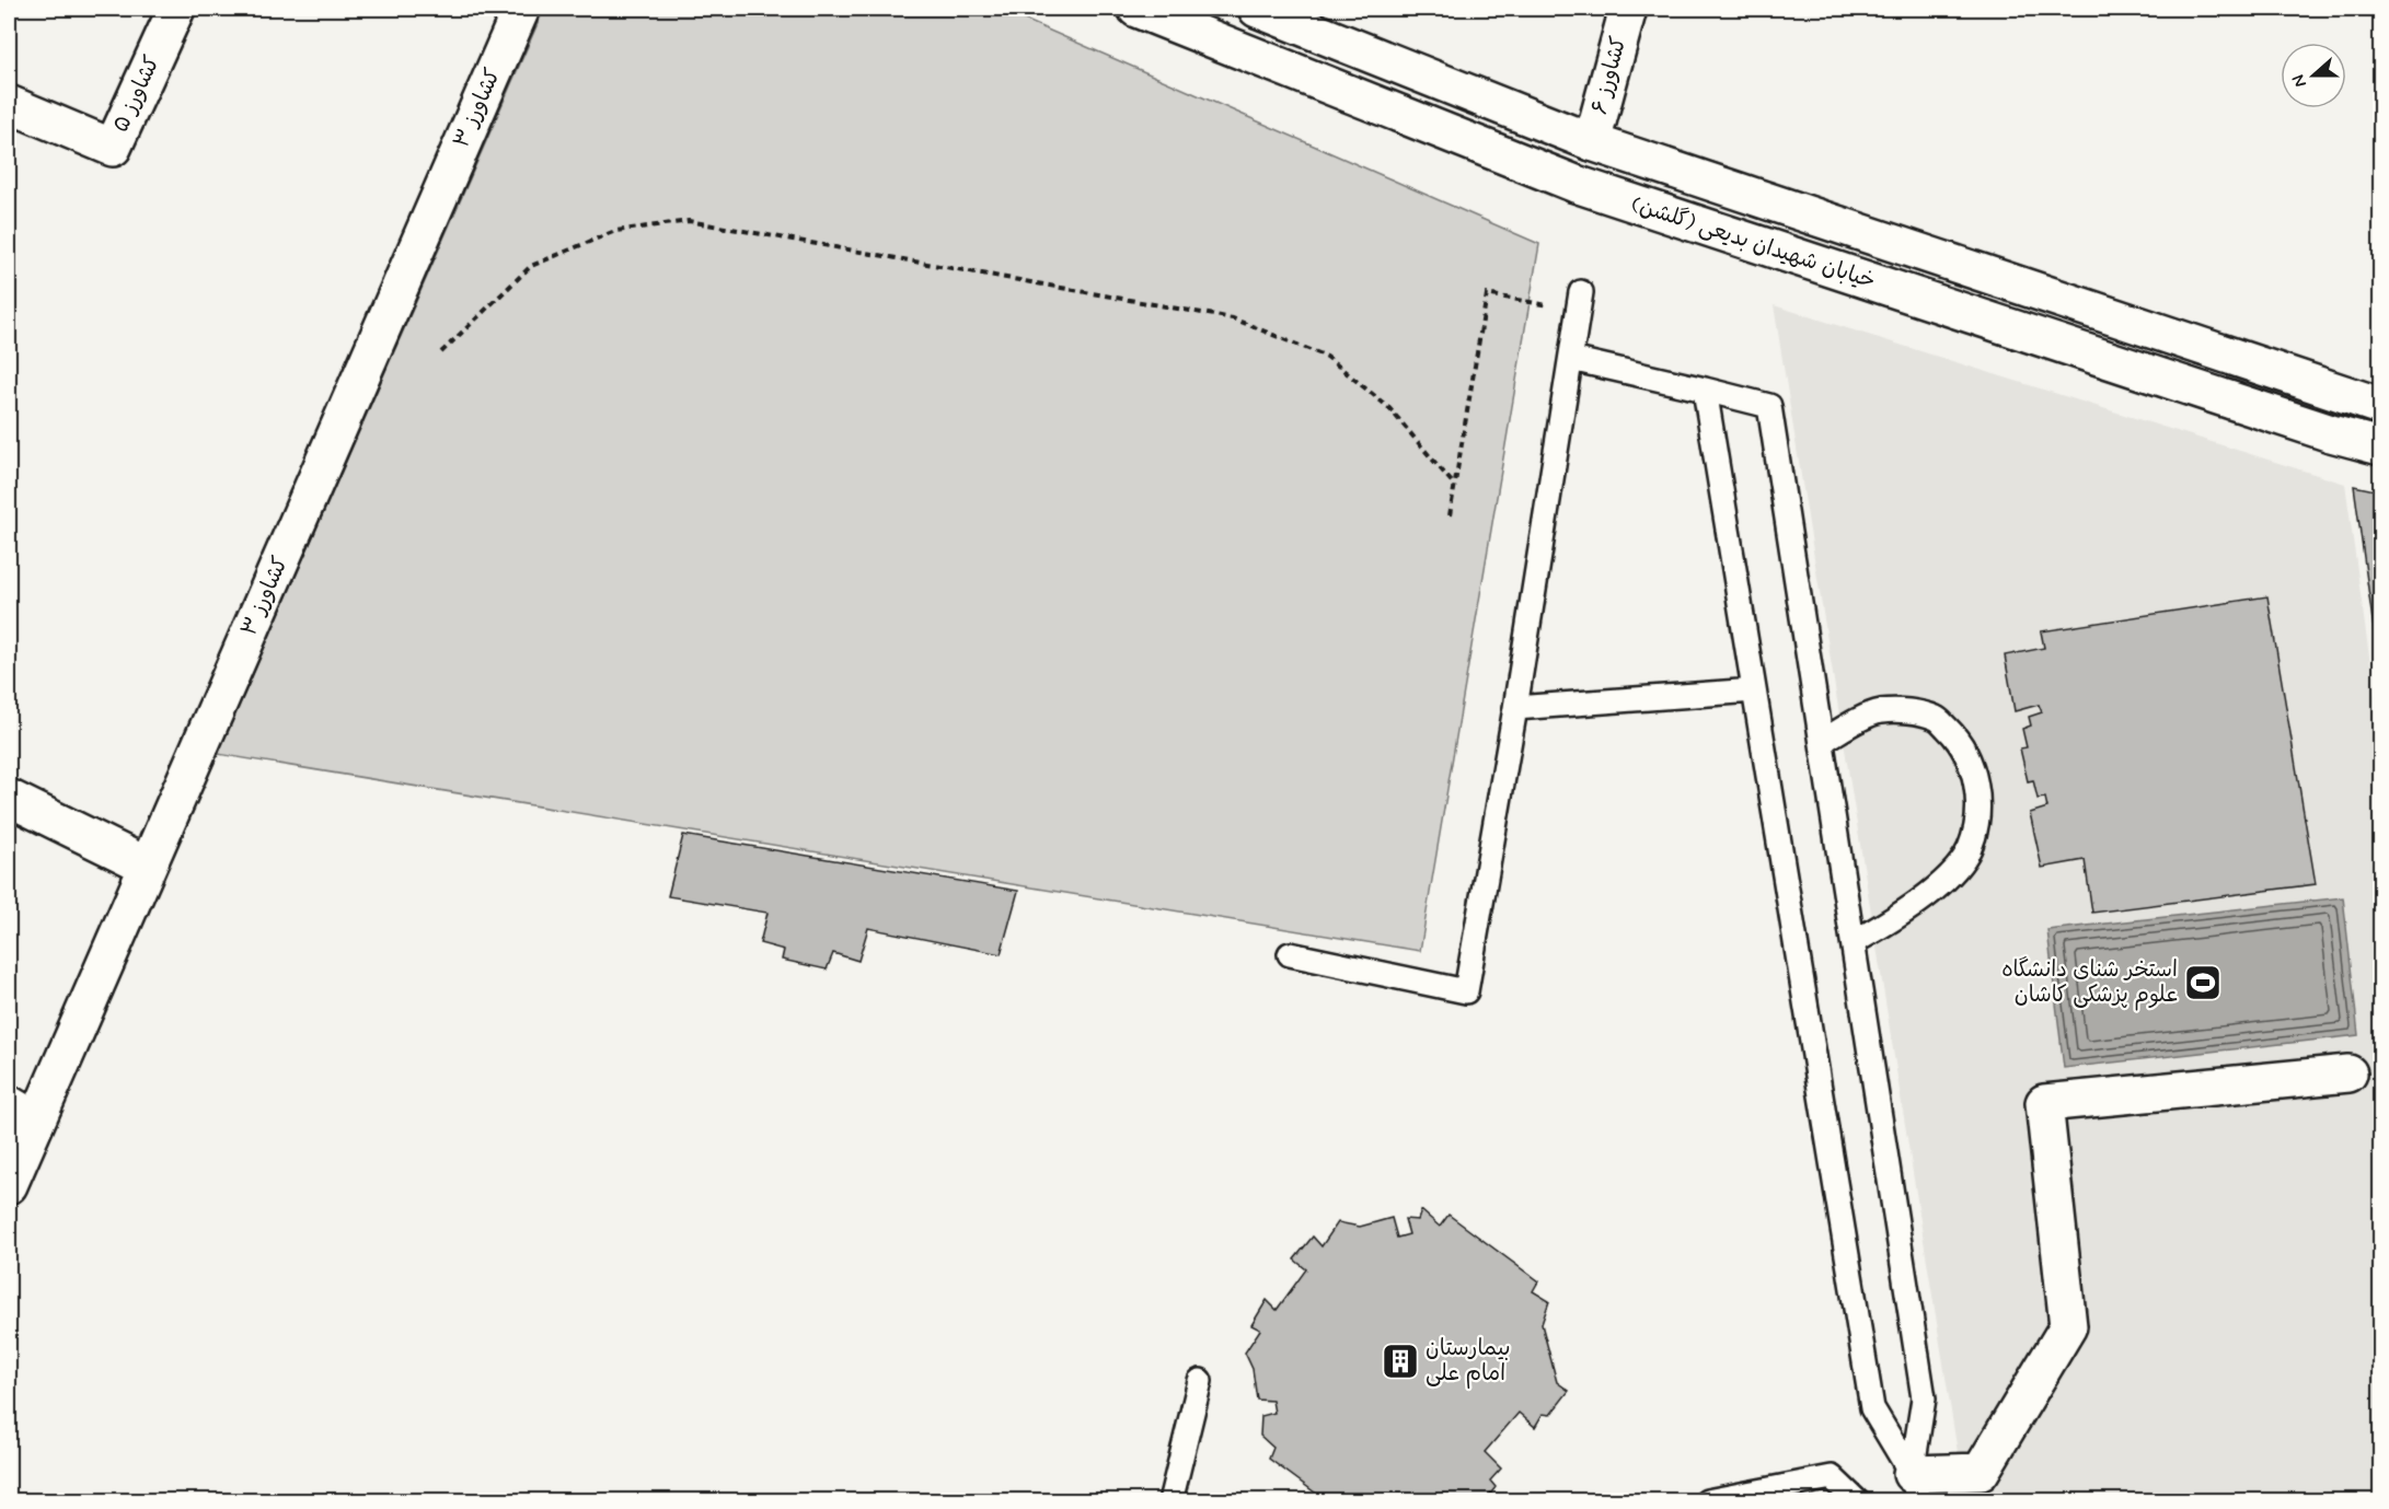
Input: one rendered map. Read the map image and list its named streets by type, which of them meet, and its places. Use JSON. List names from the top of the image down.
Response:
{
  "streets": {
    "street": [
      "کشاورز ۶",
      "کشاورز ۵",
      "کشاورز ۳",
      "خیابان شهیدان بدیعی (گلشن)"
    ]
  },
  "crossings": [
    ["کشاورز ۶", "خیابان شهیدان بدیعی (گلشن)"]
  ],
  "places": {
    "sports": ["استخر شنای دانشگاه علوم پزشکی کاشان"],
    "building": ["بیمارستان امام علی"]
  },
  "north": "left"
}
